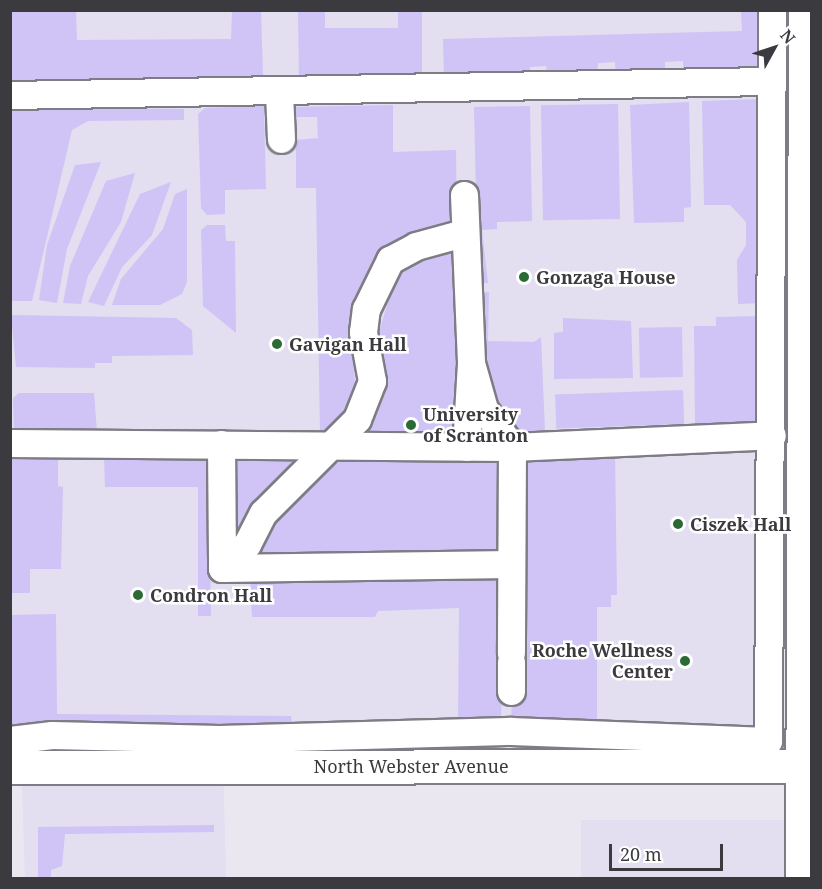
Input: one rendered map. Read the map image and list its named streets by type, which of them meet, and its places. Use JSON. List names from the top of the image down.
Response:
{
  "streets": {
    "main road": ["North Webster Avenue"]
  },
  "places": [
    "Gonzaga House",
    "Gavigan Hall",
    "University of Scranton",
    "Ciszek Hall",
    "Condron Hall",
    "Roche Wellness Center"
  ],
  "scale_bar": "20 m",
  "north": "top right"
}
